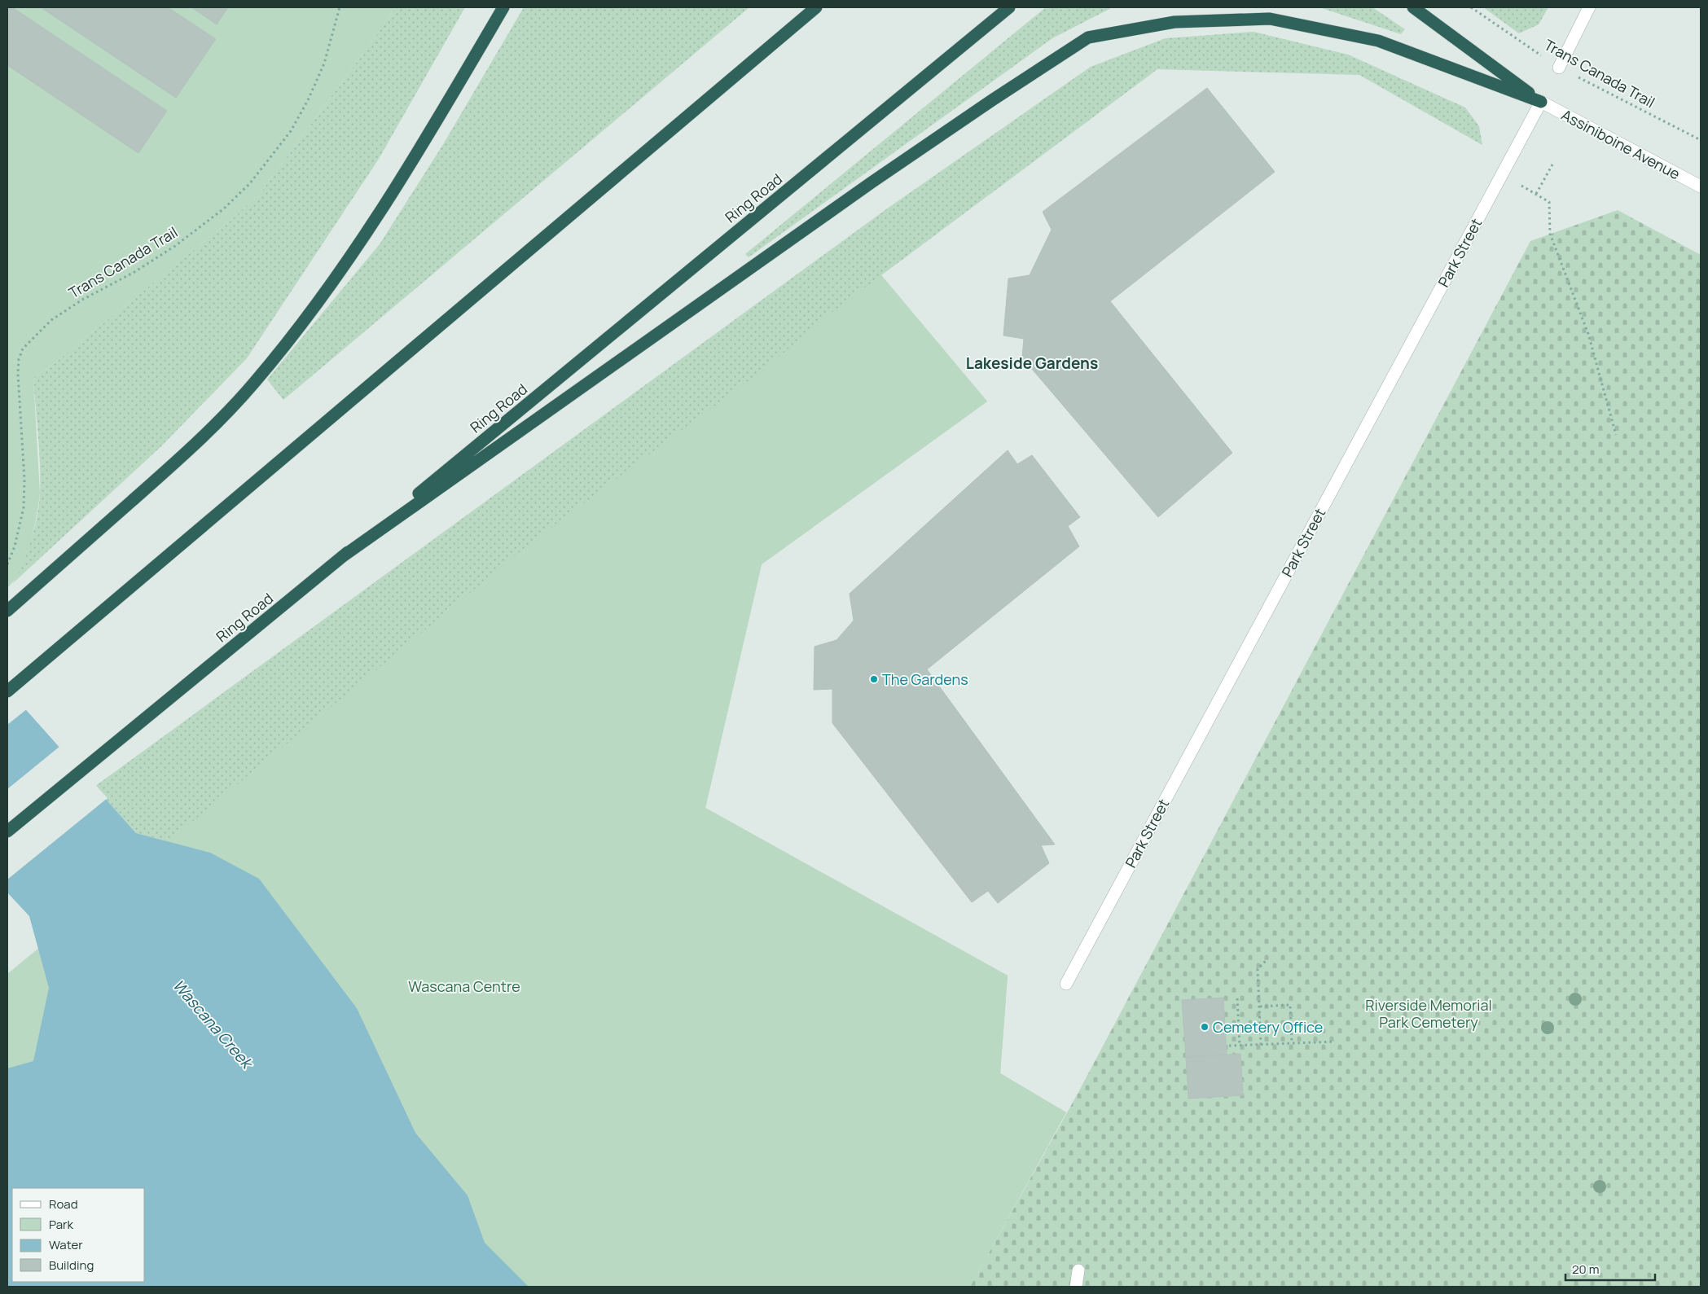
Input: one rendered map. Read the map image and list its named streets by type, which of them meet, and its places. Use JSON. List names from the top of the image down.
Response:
{
  "streets": {
    "highway": ["Ring Road"],
    "street": ["Assiniboine Avenue", "Park Street"],
    "path": ["Trans Canada Trail"]
  },
  "crossings": [
    ["Assiniboine Avenue", "Park Street"]
  ],
  "districts": ["Lakeside Gardens"],
  "water": ["Wascana Creek"],
  "parks": ["Wascana Centre", "Riverside Memorial Park Cemetery"],
  "places": ["The Gardens", "Cemetery Office"],
  "legend": [
    "Road",
    "Park",
    "Water",
    "Building"
  ],
  "scale_bar": "20 m"
}
